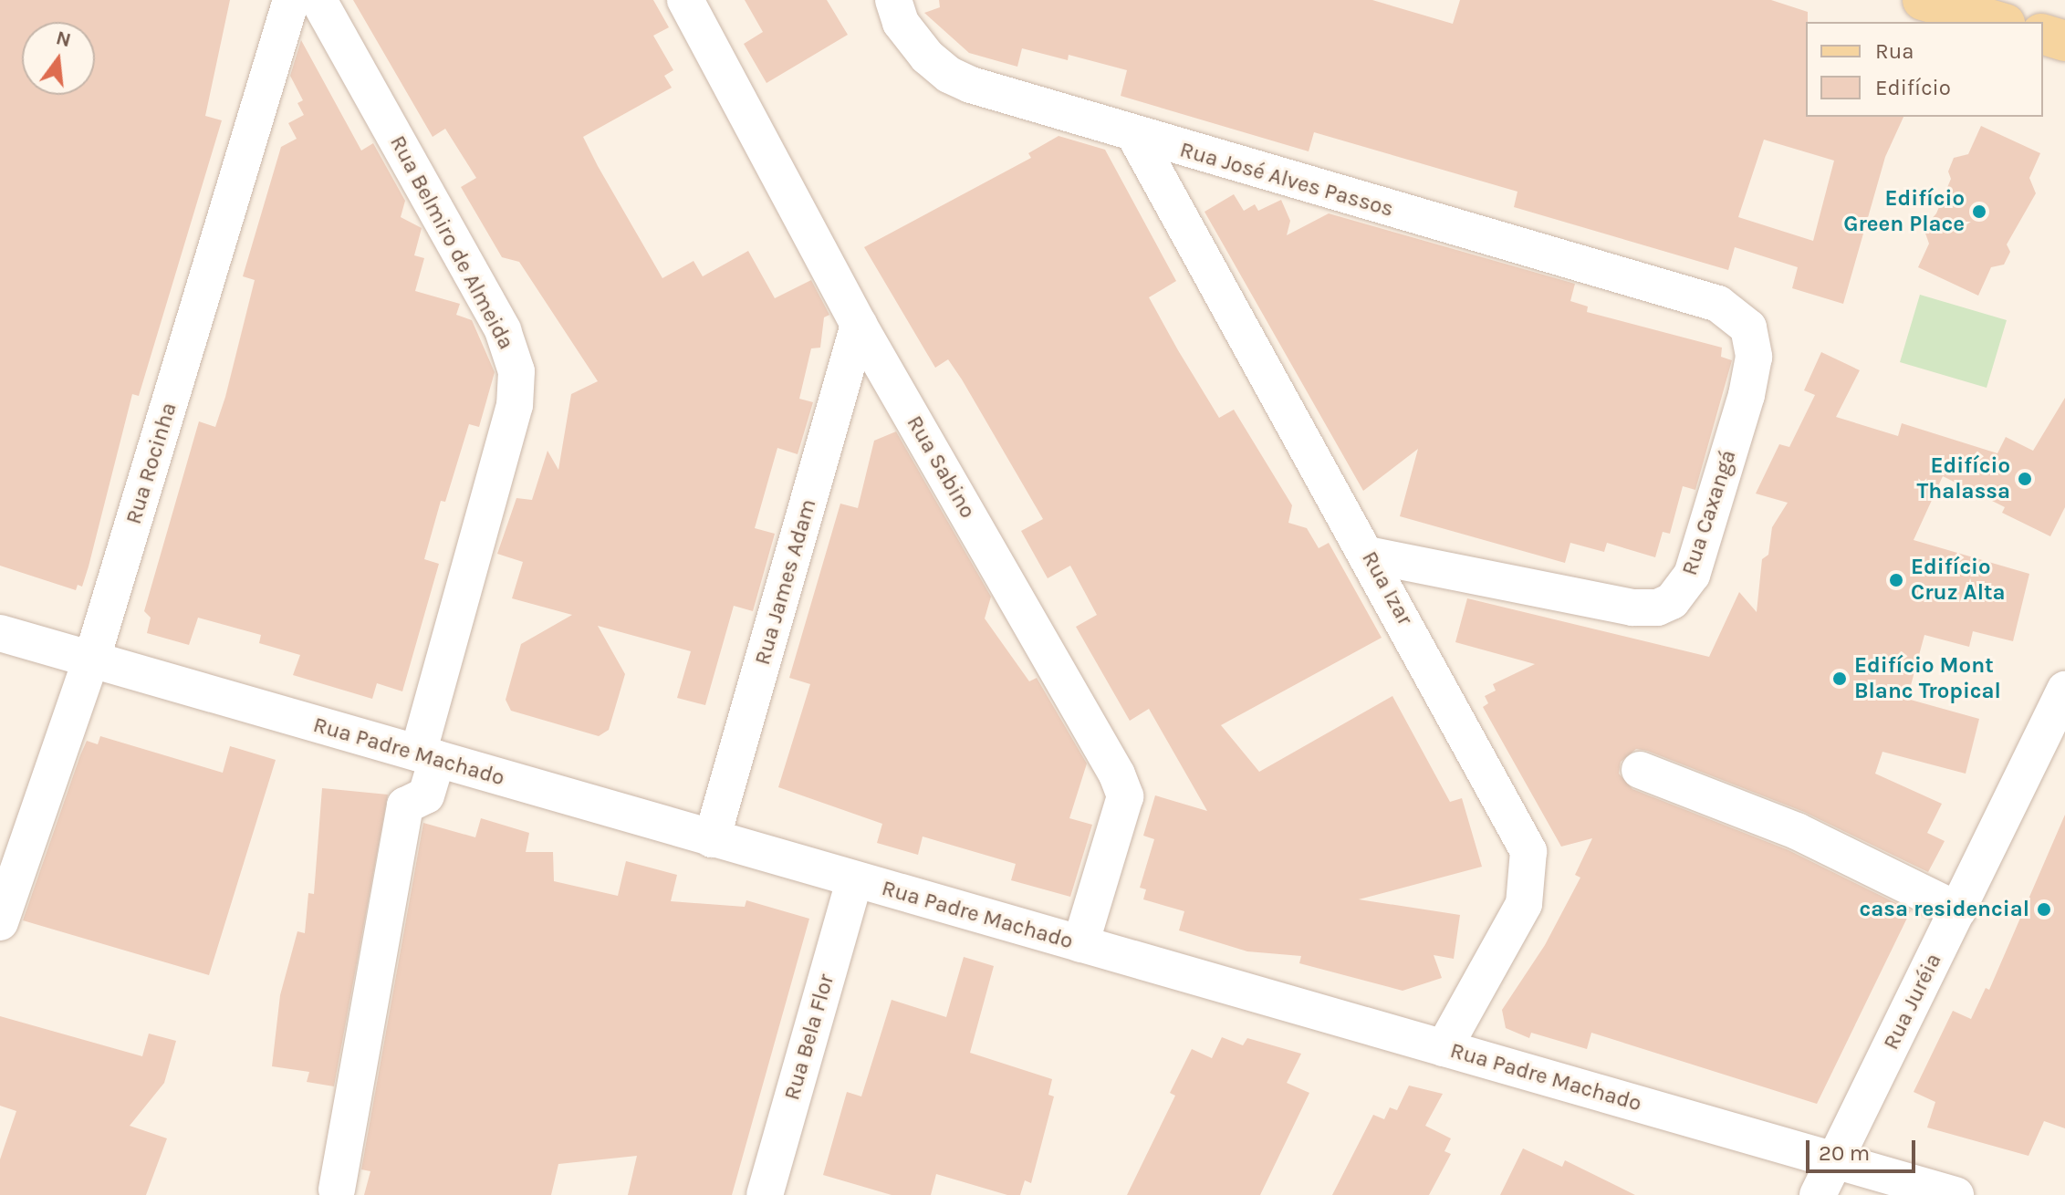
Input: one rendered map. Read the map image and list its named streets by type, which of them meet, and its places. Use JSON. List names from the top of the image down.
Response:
{
  "streets": {
    "street": [
      "Rua José Alves Passos",
      "Rua Belmiro de Almeida",
      "Rua Rocinha",
      "Rua Sabino",
      "Rua Caxangá",
      "Rua James Adam",
      "Rua Izar",
      "Rua Padre Machado",
      "Rua Juréia",
      "Rua Bela Flor"
    ]
  },
  "crossings": [
    ["Rua José Alves Passos", "Rua Caxangá"],
    ["Rua José Alves Passos", "Rua Izar"],
    ["Rua Belmiro de Almeida", "Rua Padre Machado"],
    ["Rua Rocinha", "Rua Padre Machado"],
    ["Rua Sabino", "Rua James Adam"],
    ["Rua Sabino", "Rua Padre Machado"],
    ["Rua Caxangá", "Rua Izar"],
    ["Rua James Adam", "Rua Padre Machado"],
    ["Rua Izar", "Rua Padre Machado"],
    ["Rua Padre Machado", "Rua Juréia"],
    ["Rua Padre Machado", "Rua Bela Flor"]
  ],
  "places": [
    "Edifício Green Place",
    "Edifício Thalassa",
    "Edifício Cruz Alta",
    "Edifício Mont Blanc Tropical",
    "casa residencial"
  ],
  "legend": ["Rua", "Edifício"],
  "scale_bar": "20 m",
  "north": "top"
}
